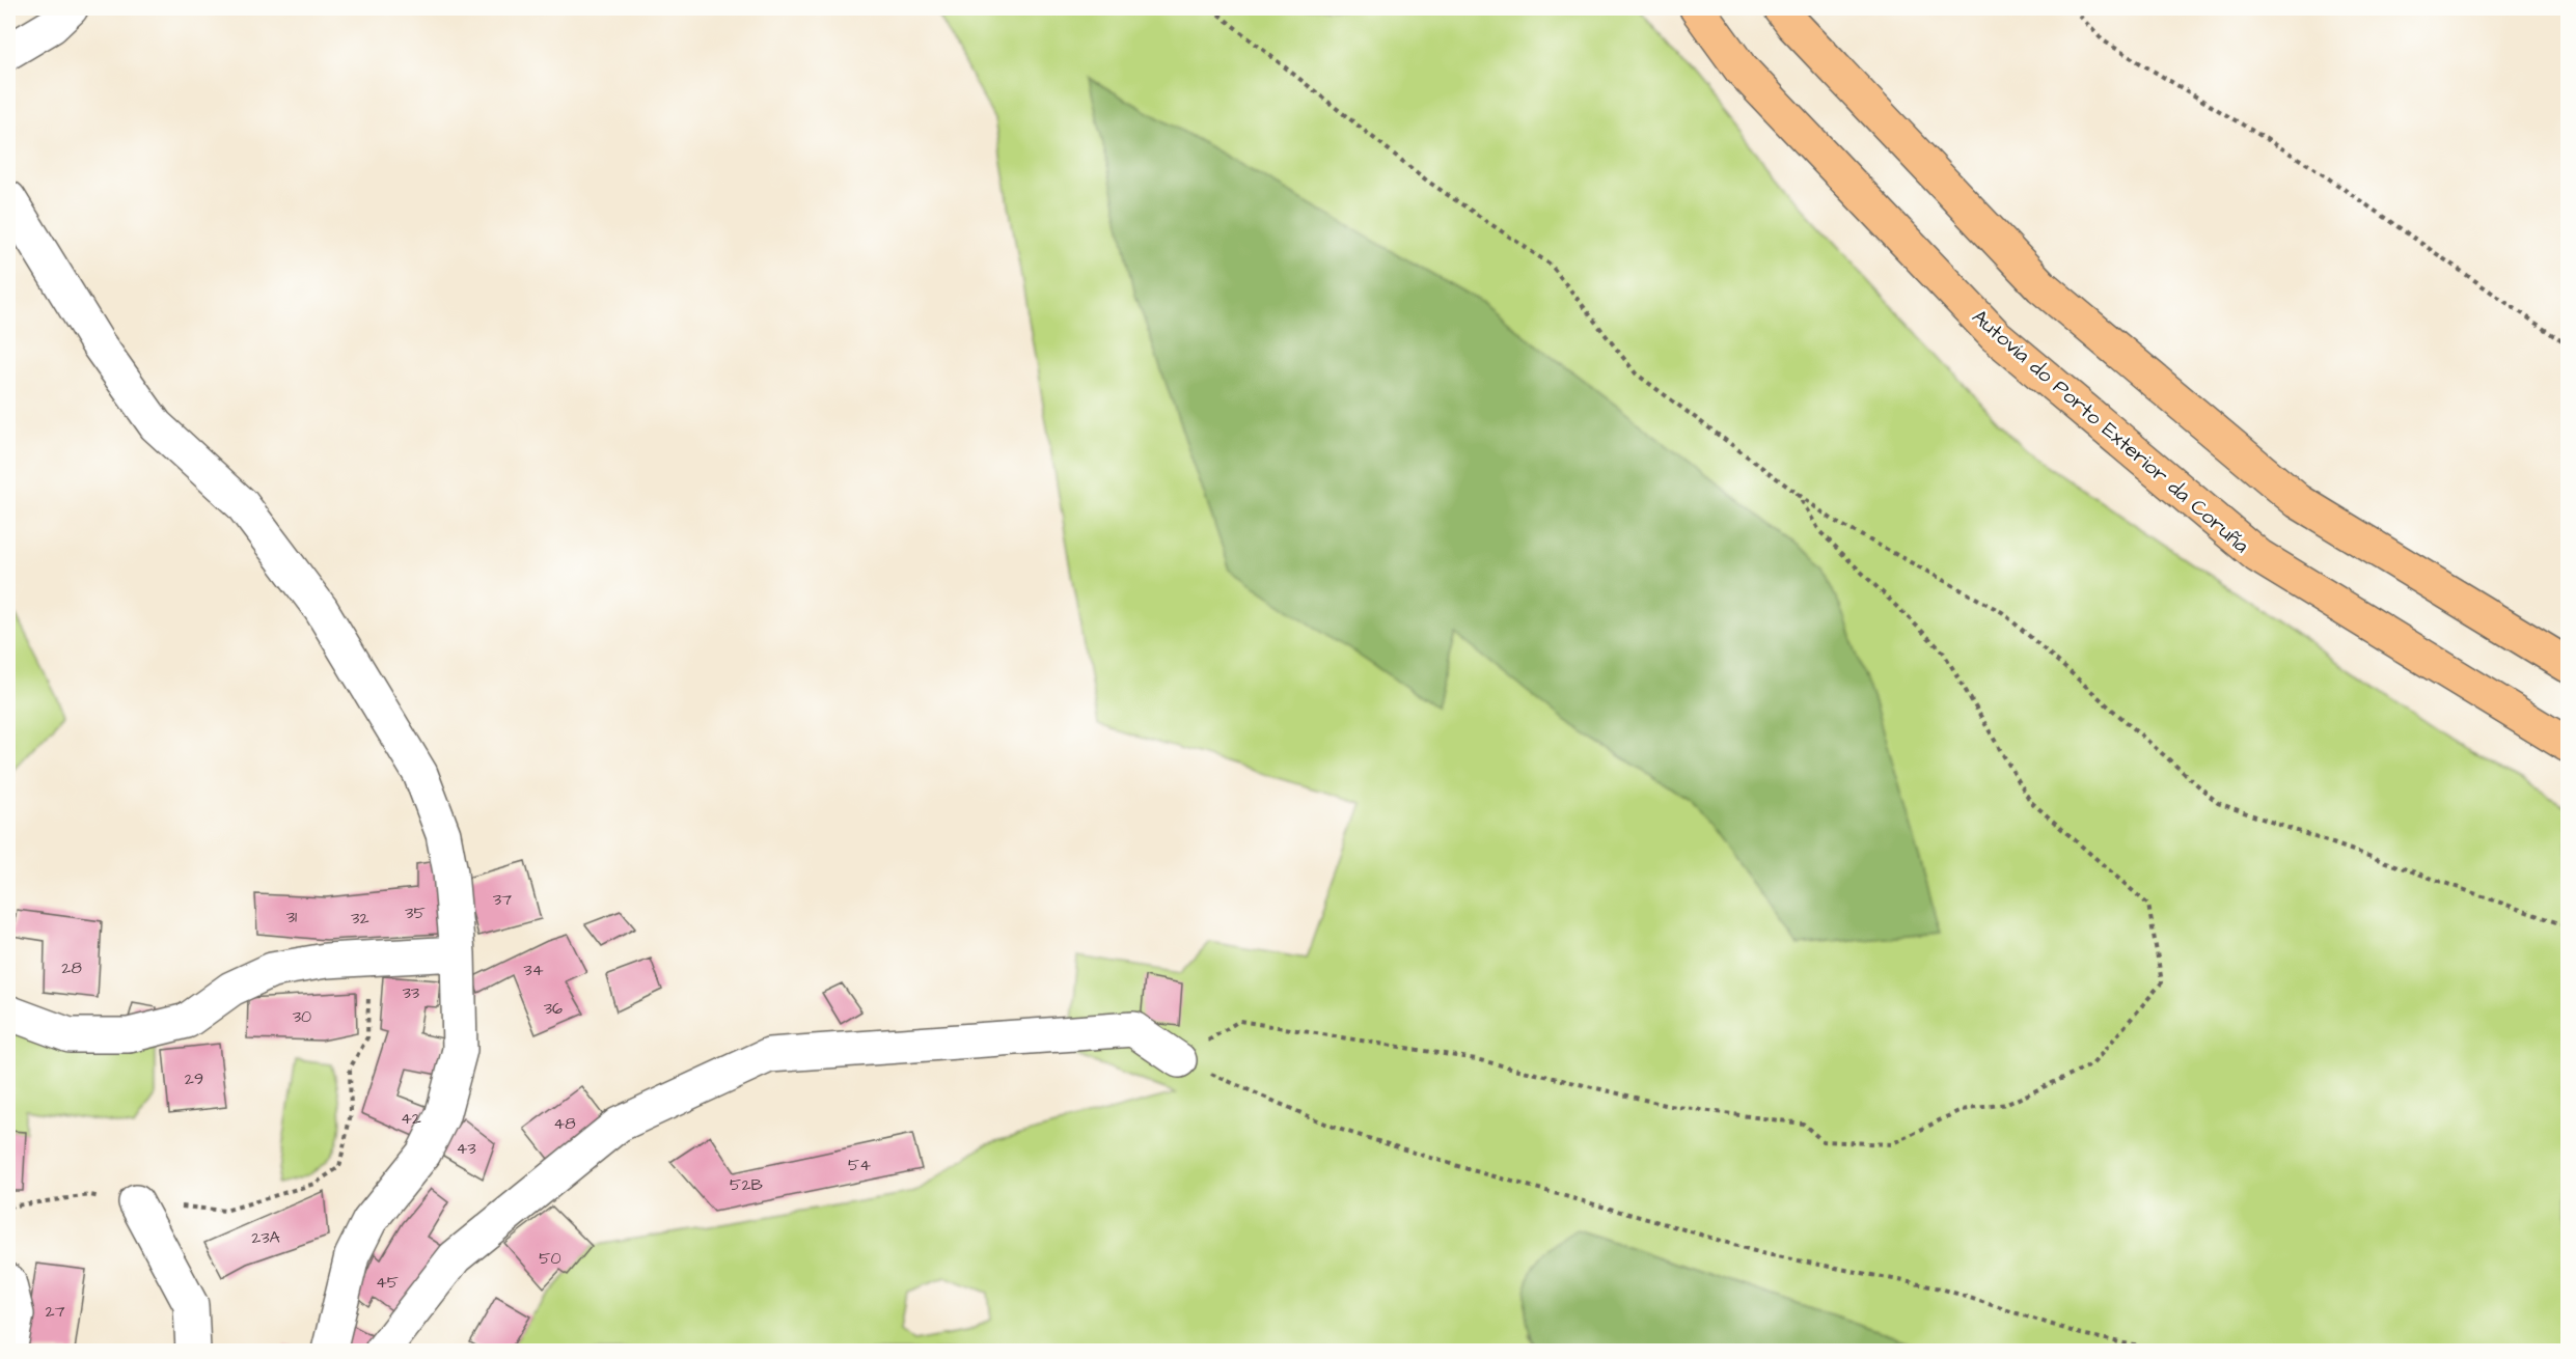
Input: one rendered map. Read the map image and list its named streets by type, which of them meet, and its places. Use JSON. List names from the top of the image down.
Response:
{
  "streets": {
    "highway": ["Autovía do Porto Exterior da Coruña"]
  },
  "house_numbers": [
    "37",
    "35",
    "31",
    "32",
    "28",
    "34",
    "33",
    "36",
    "30",
    "29",
    "42",
    "48",
    "43",
    "54",
    "52B",
    "23A",
    "50",
    "45",
    "27"
  ]
}
